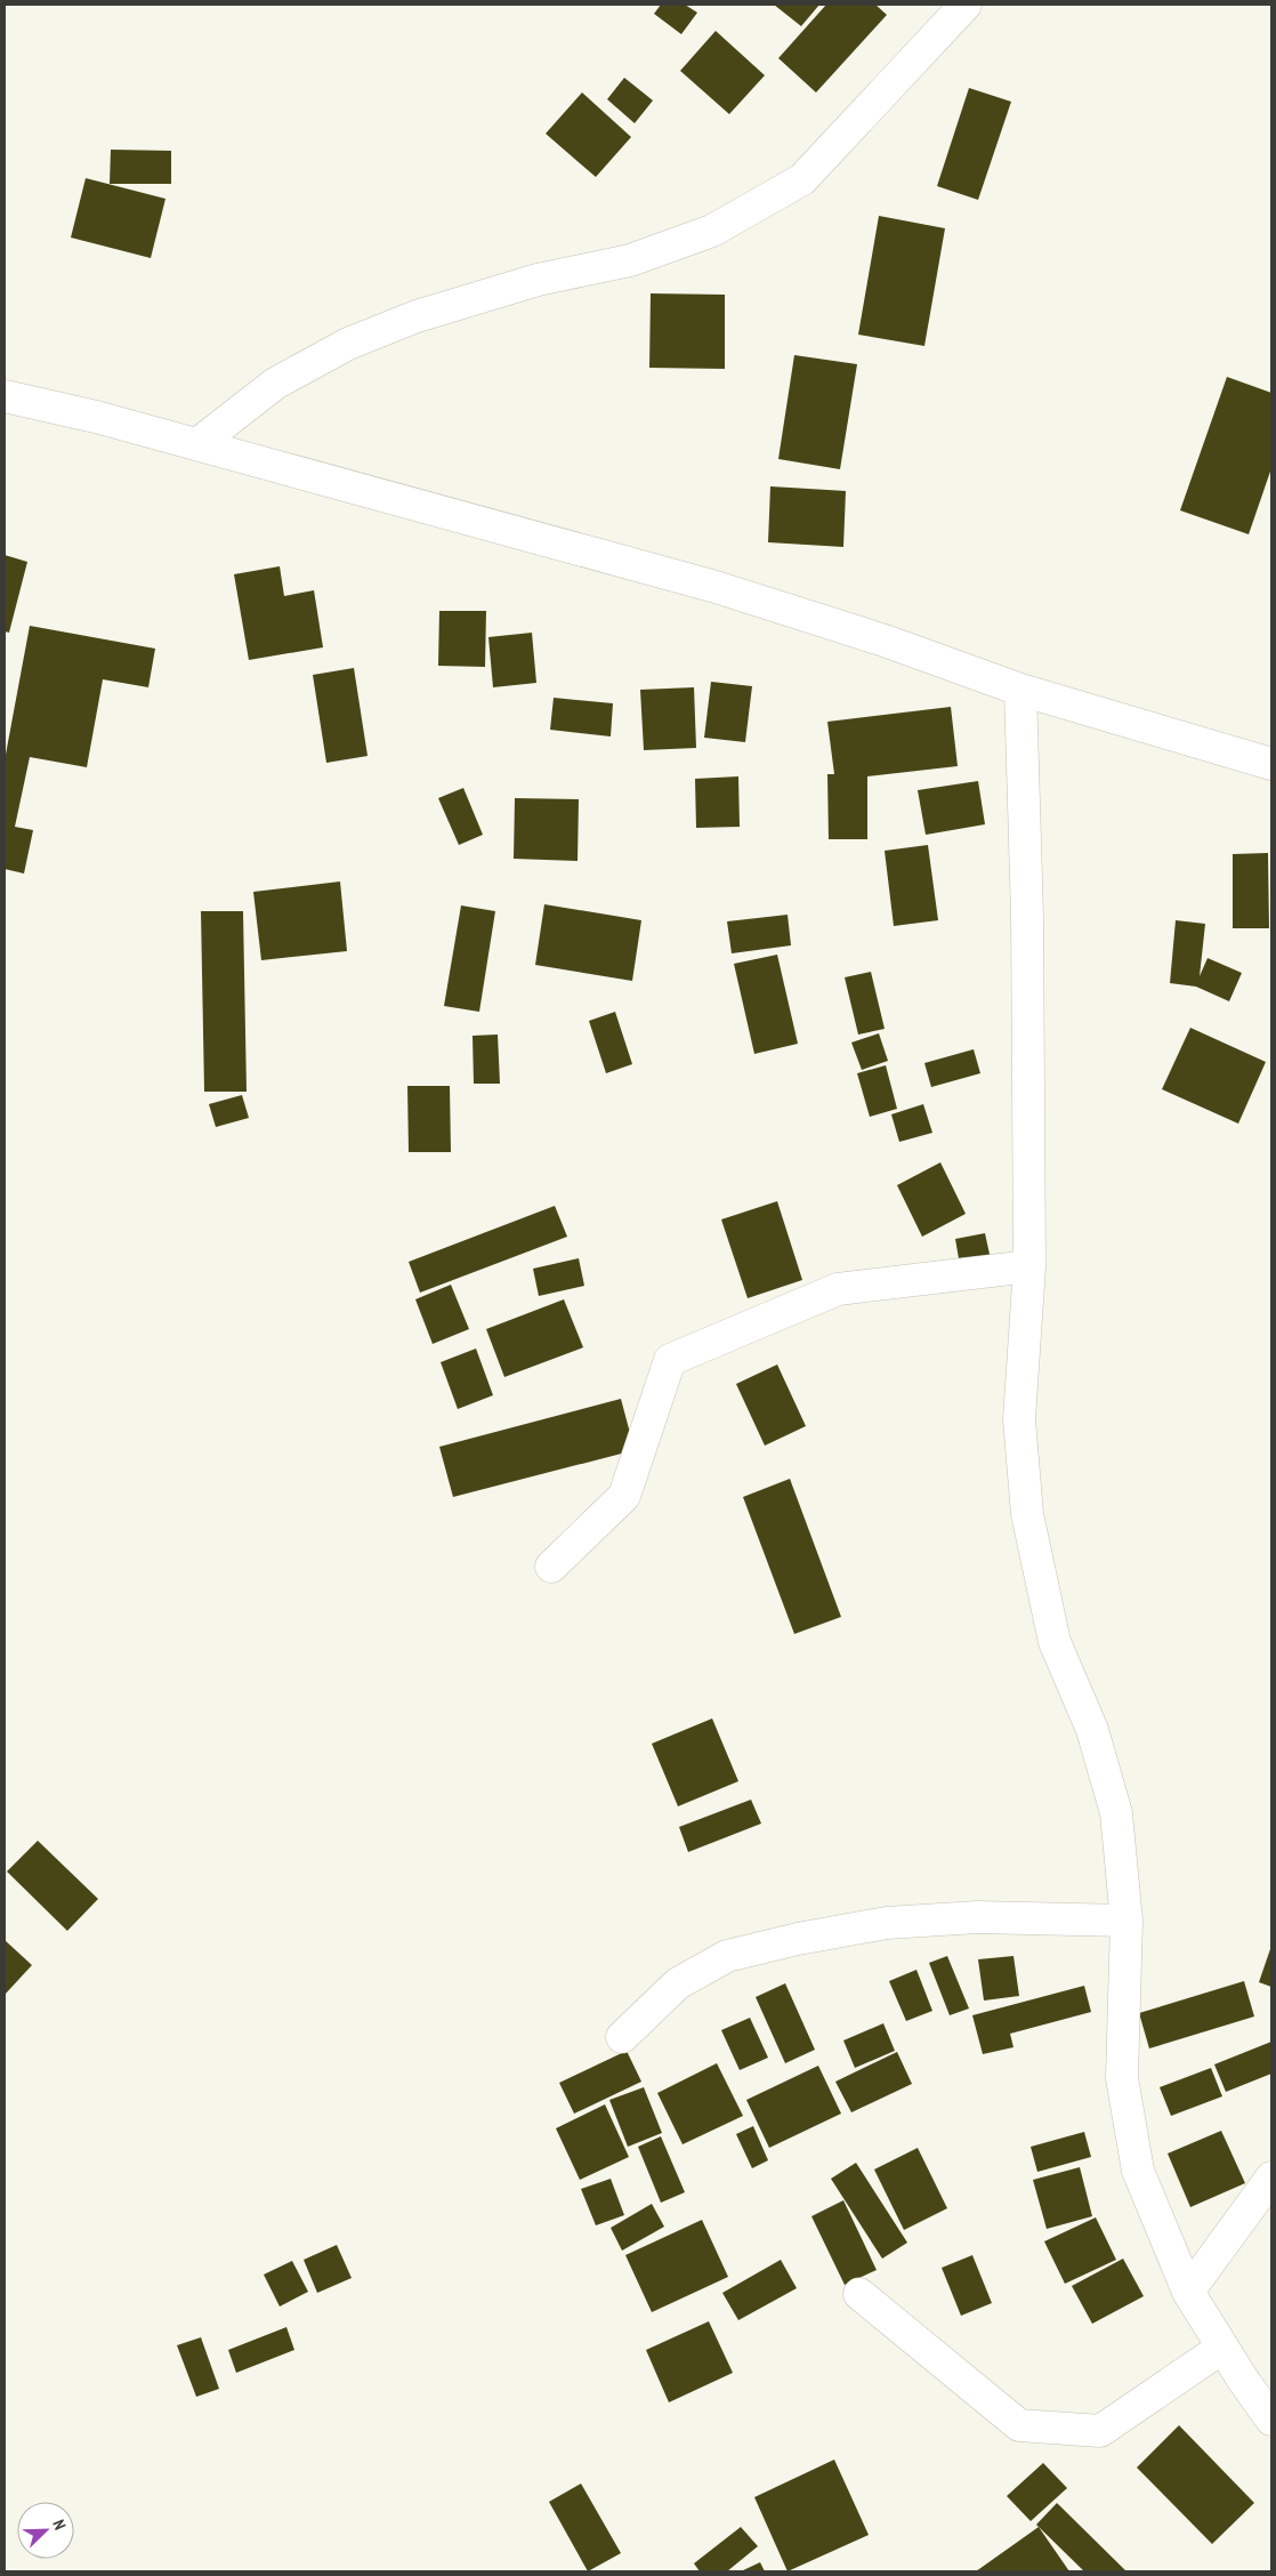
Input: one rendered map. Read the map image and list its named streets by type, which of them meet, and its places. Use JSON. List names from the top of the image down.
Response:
{
  "north": "top right"
}
